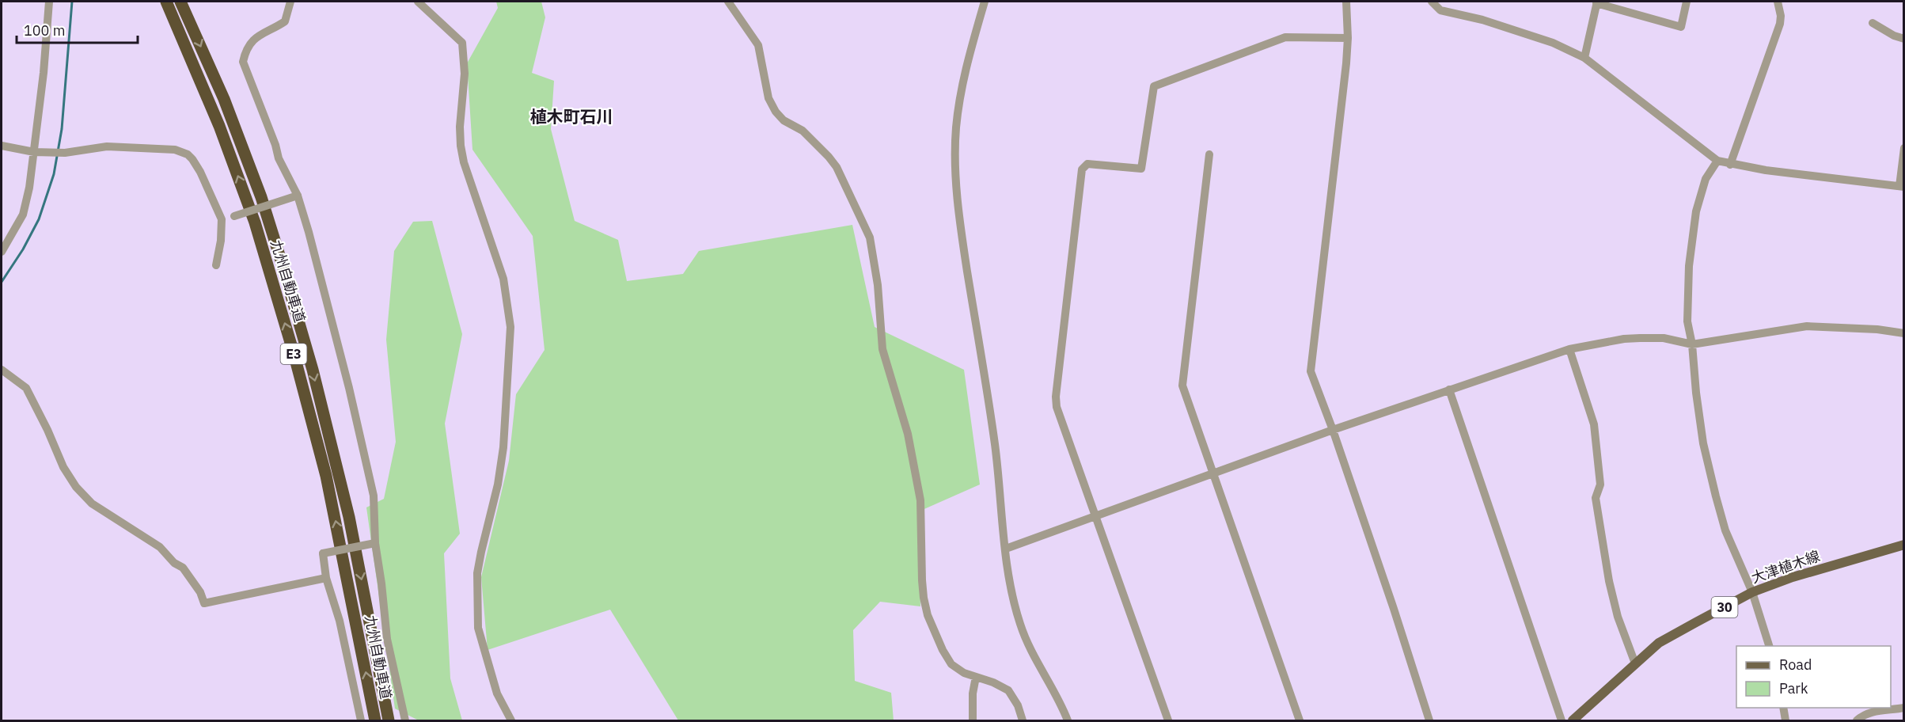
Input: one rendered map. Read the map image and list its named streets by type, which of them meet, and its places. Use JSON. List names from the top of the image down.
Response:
{
  "streets": {
    "highway": ["九州自動車道", "E3"],
    "main road": ["大津植木線", "30"]
  },
  "districts": ["植木町石川"],
  "legend": ["Road", "Park"],
  "scale_bar": "100 m"
}
